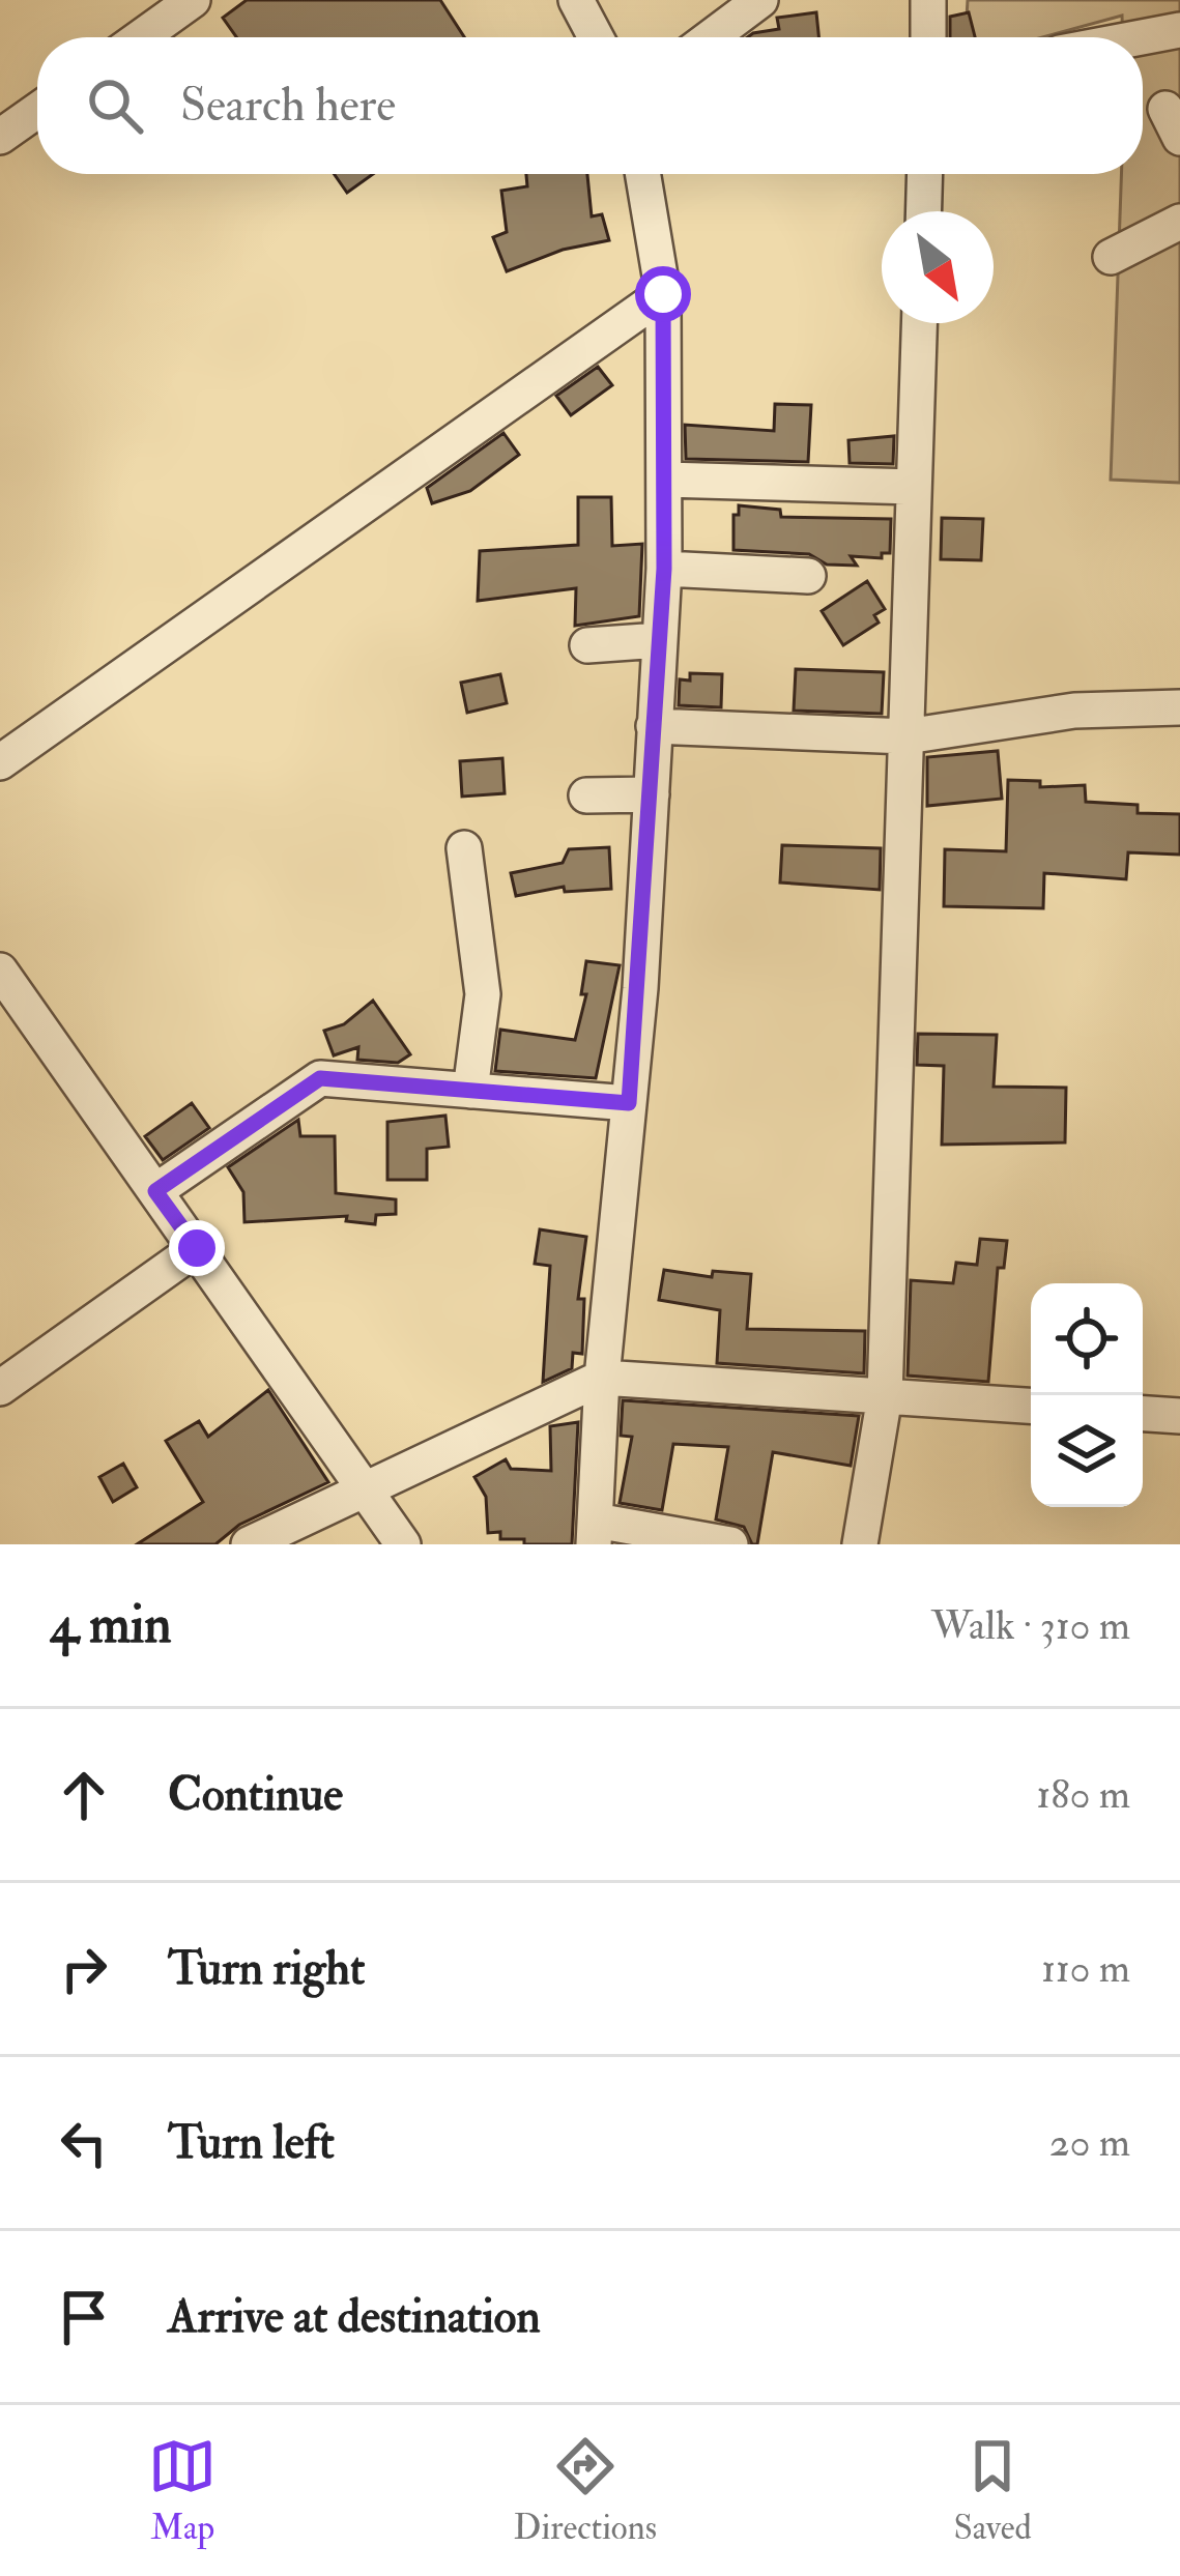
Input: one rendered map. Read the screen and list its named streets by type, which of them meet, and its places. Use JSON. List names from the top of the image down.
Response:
{
  "north": "bottom right",
  "page": {
    "search": "Search here",
    "heading": ["4 min", "Walk · 310 m"],
    "list": [
      ["Continue", "180 m"],
      ["Turn right", "110 m"],
      ["Turn left", "20 m"],
      "Arrive at destination"
    ],
    "nav": ["Map", "Directions", "Saved"]
  }
}
